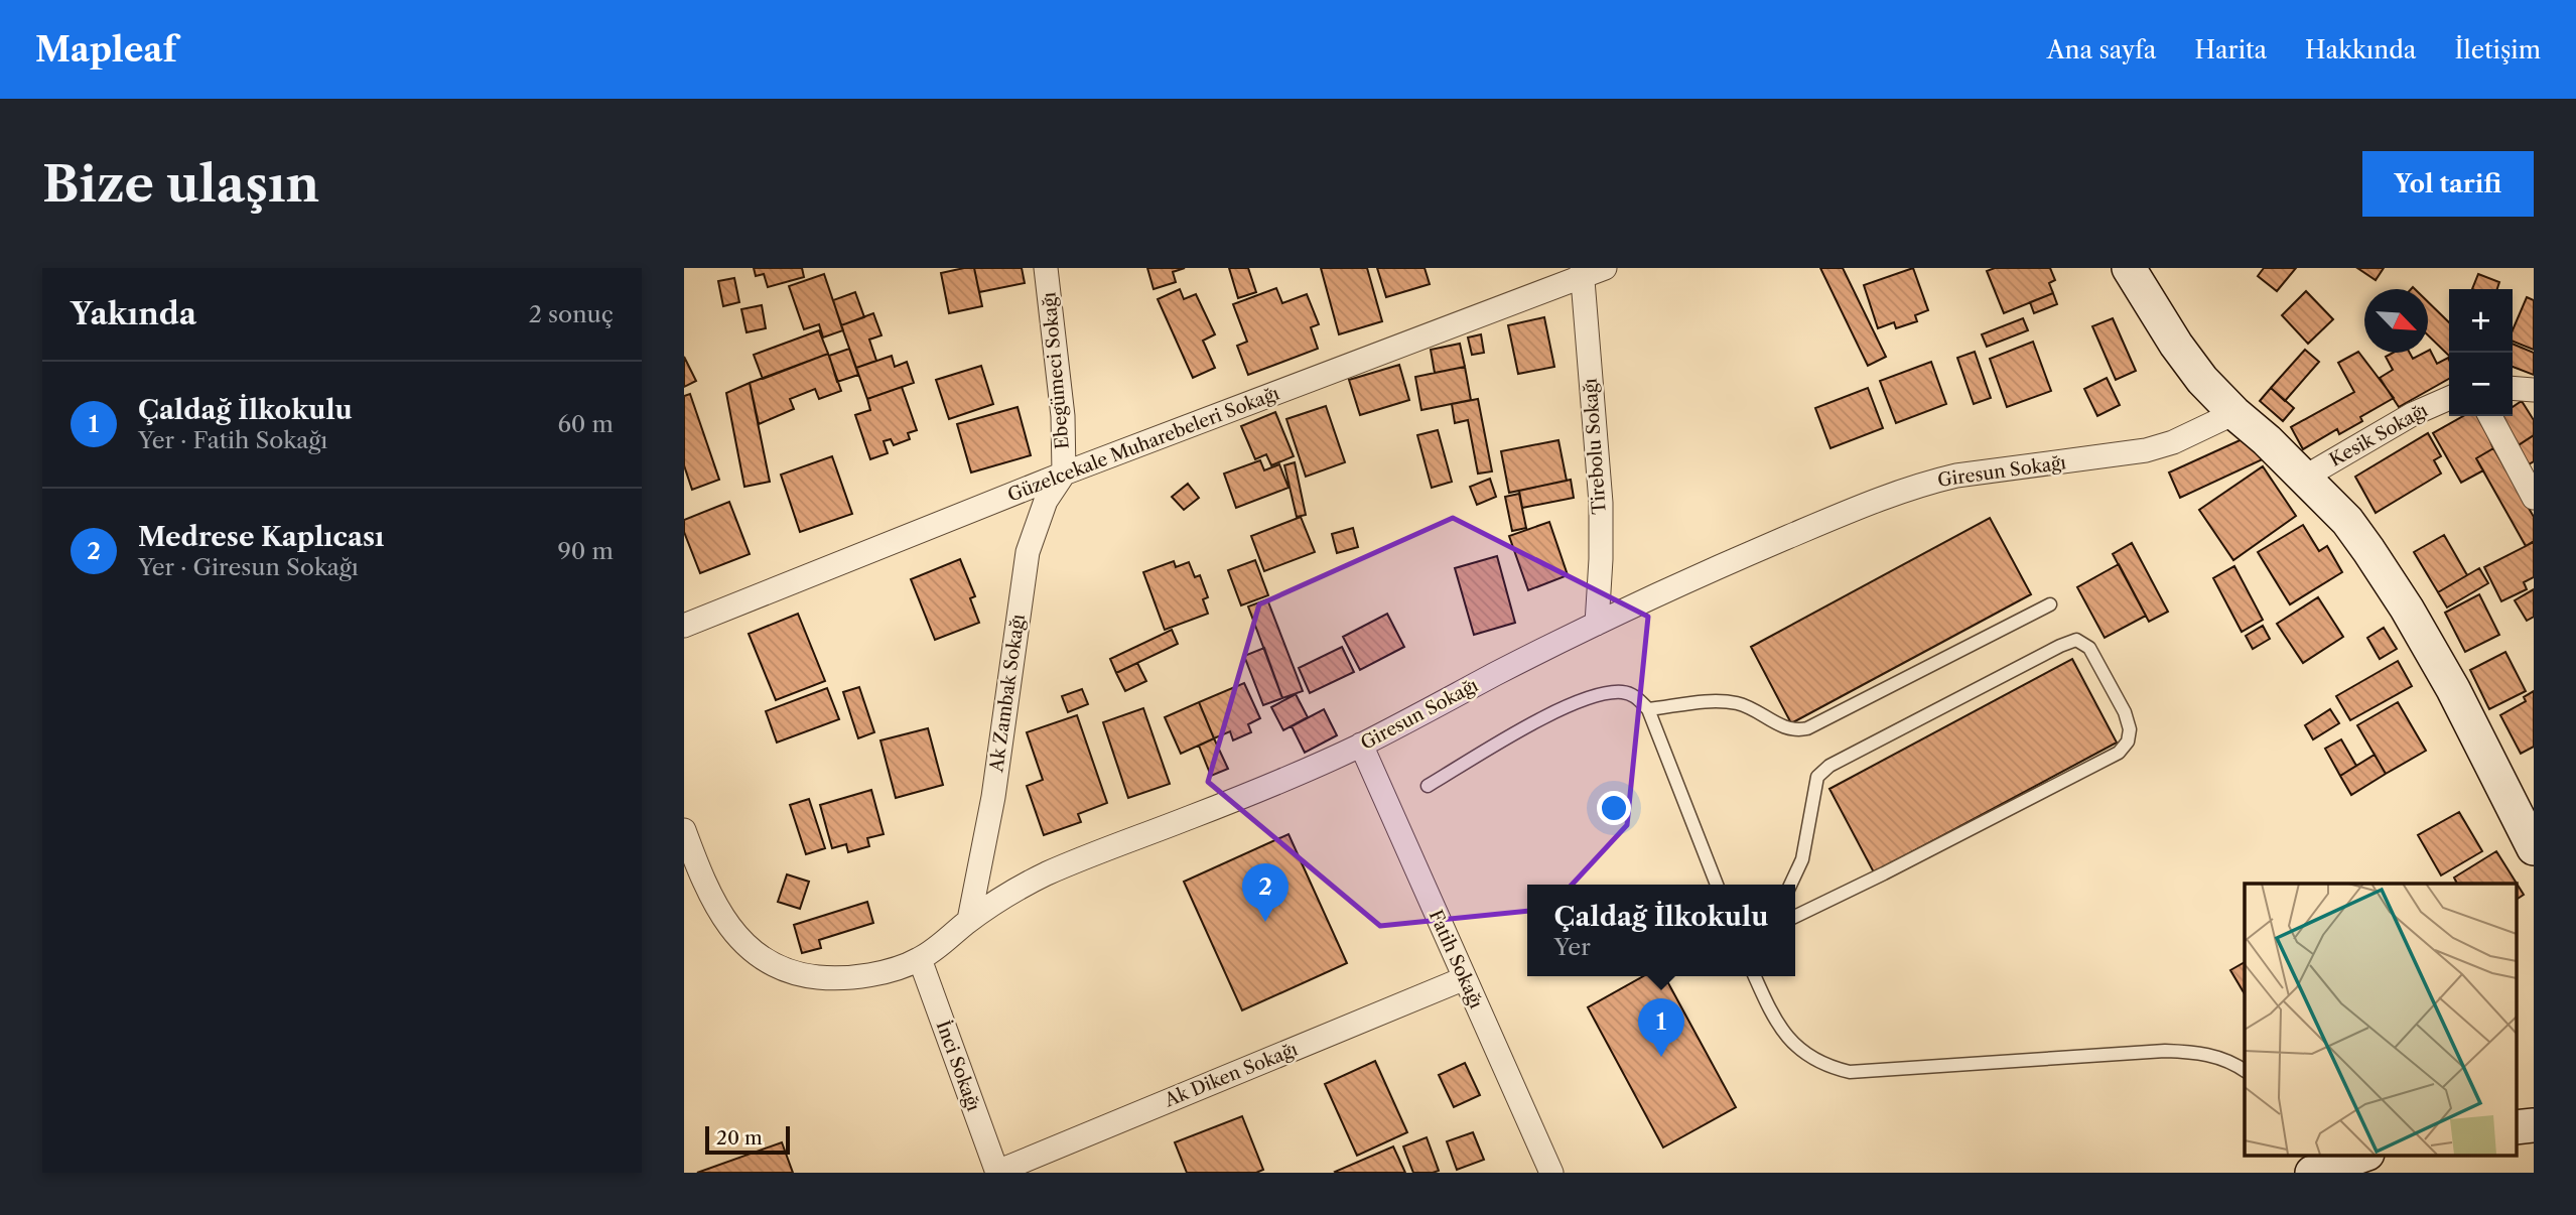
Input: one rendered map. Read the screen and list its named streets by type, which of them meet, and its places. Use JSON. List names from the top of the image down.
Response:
{
  "streets": {
    "street": [
      "Ebegümeci Sokağı",
      "Kesik Sokağı",
      "Güzelcekale Muharebeleri Sokağı",
      "Tirebolu Sokağı",
      "Giresun Sokağı",
      "Ak Zambak Sokağı",
      "Fatih Sokağı",
      "İnci Sokağı",
      "Ak Diken Sokağı"
    ]
  },
  "crossings": [
    ["Ebegümeci Sokağı", "Güzelcekale Muharebeleri Sokağı"],
    ["Ebegümeci Sokağı", "Ak Zambak Sokağı"],
    ["Güzelcekale Muharebeleri Sokağı", "Tirebolu Sokağı"],
    ["Güzelcekale Muharebeleri Sokağı", "Ak Zambak Sokağı"],
    ["Tirebolu Sokağı", "Giresun Sokağı"],
    ["Giresun Sokağı", "Ak Zambak Sokağı"],
    ["Giresun Sokağı", "Fatih Sokağı"],
    ["Giresun Sokağı", "İnci Sokağı"],
    ["Fatih Sokağı", "Ak Diken Sokağı"],
    ["İnci Sokağı", "Ak Diken Sokağı"]
  ],
  "scale_bar": "20 m",
  "north": "bottom right",
  "page": {
    "header": "Mapleaf",
    "nav": [
      "Ana sayfa",
      "Harita",
      "Hakkında",
      "İletişim"
    ],
    "buttons": "Yol tarifi",
    "title": "Bize ulaşın",
    "heading": ["Yakında", "2 sonuç"],
    "map_buttons": ["+", "−"],
    "list": [
      {
        "mark": "1",
        "name": "Çaldağ İlkokulu",
        "note": "Yer · Fatih Sokağı",
        "value": "60 m"
      },
      {
        "mark": "2",
        "name": "Medrese Kaplıcası",
        "note": "Yer · Giresun Sokağı",
        "value": "90 m"
      }
    ],
    "pins": ["2", "1"],
    "popup": ["Çaldağ İlkokulu", "Yer"],
    "scale": "20 m"
  }
}
